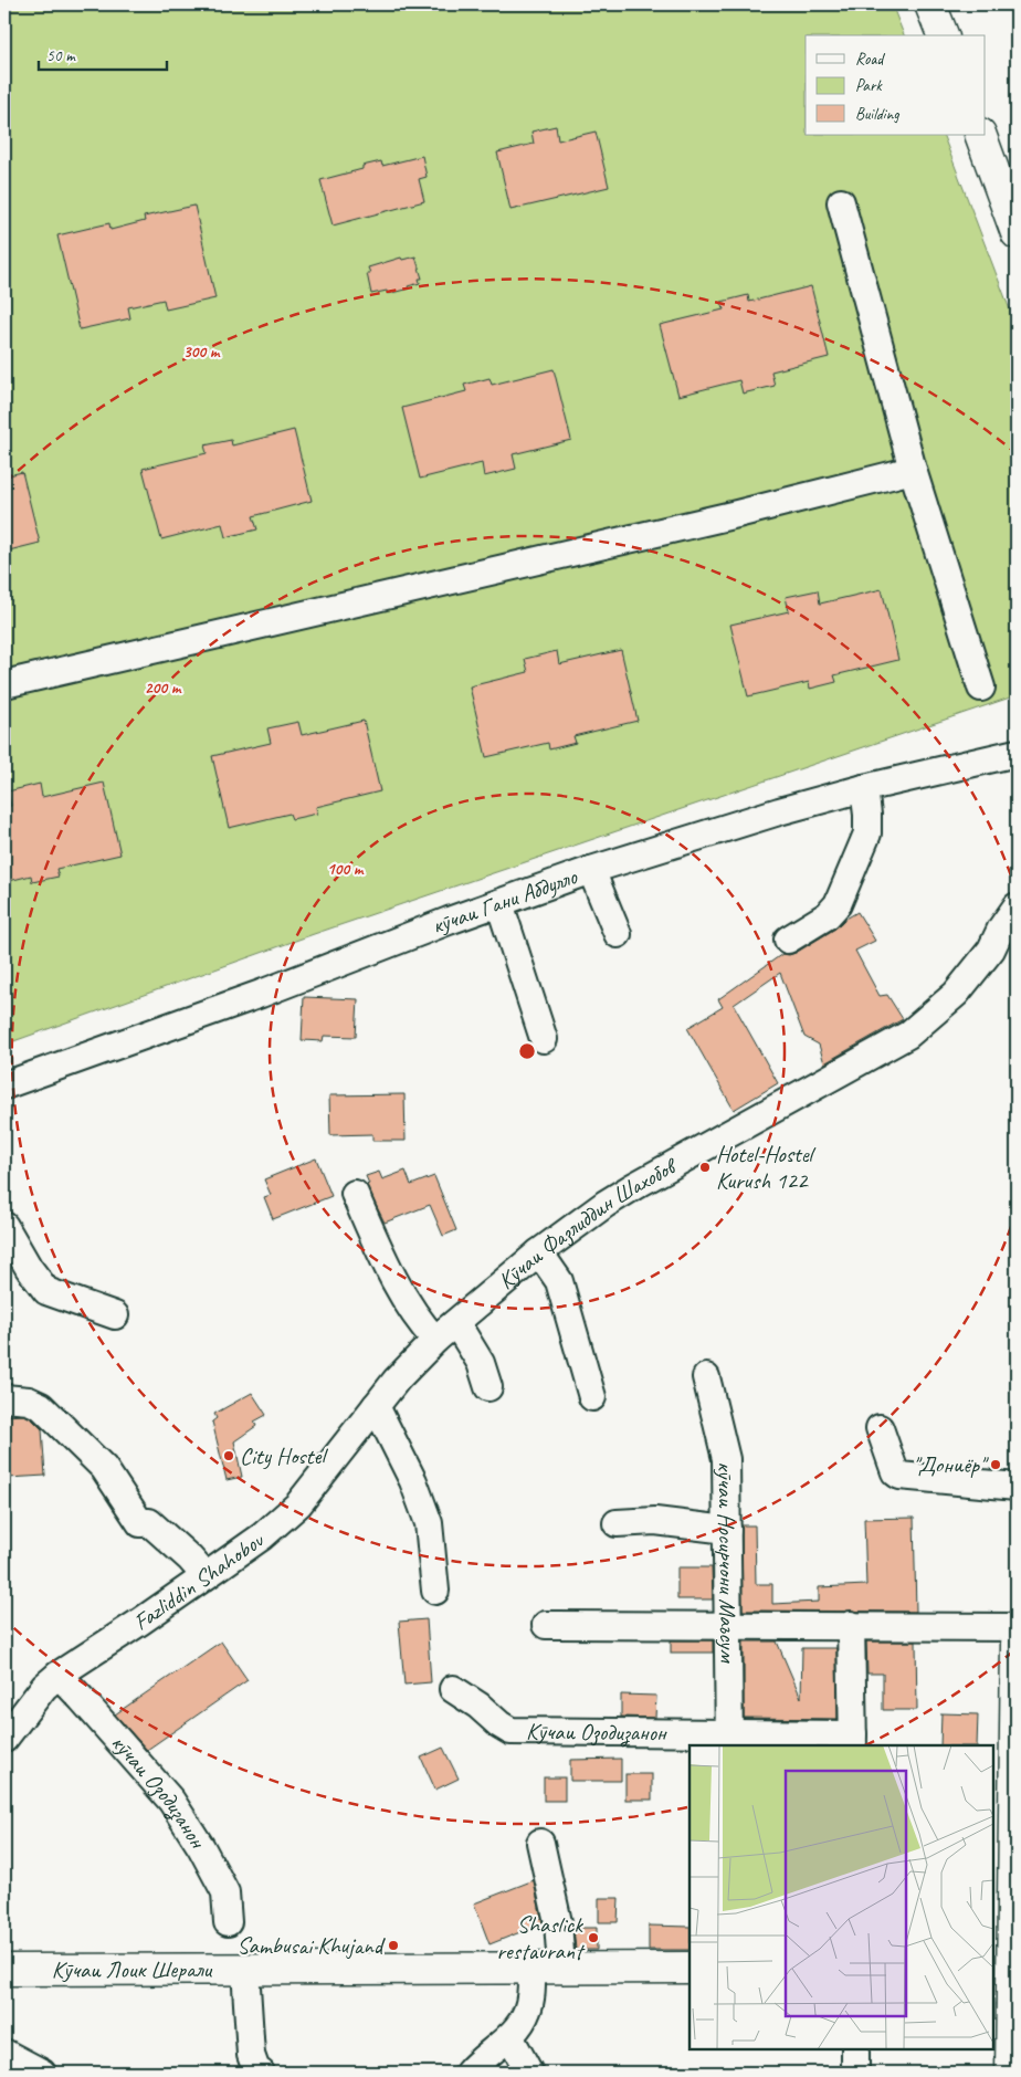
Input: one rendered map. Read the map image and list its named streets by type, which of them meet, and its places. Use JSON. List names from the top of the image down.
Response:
{
  "streets": {
    "main road": ["Кӯчаи Лоик Шерали"],
    "street": [
      "кӯчаи Гани Абдулло",
      "Кӯчаи Фазлиддин Шахобов",
      "кӯчаи Носирчони Маъсум",
      "Fazliddin Shahobov",
      "Кӯчаи Озодизанон",
      "кӯчаи Озодизанон"
    ]
  },
  "crossings": [
    ["Кӯчаи Фазлиддин Шахобов", "Fazliddin Shahobov"],
    ["кӯчаи Носирчони Маъсум", "Кӯчаи Озодизанон"],
    ["Fazliddin Shahobov", "кӯчаи Озодизанон"]
  ],
  "places": [
    "Hotel-Hostel Kurush 122",
    "City Hostel",
    "\"Дониёр\"",
    "Shaslick restaurant",
    "Sambusai Khujand"
  ],
  "legend": ["Road", "Park", "Building"],
  "scale_bar": "50 m",
  "rings": ["300 m", "200 m", "100 m"]
}
